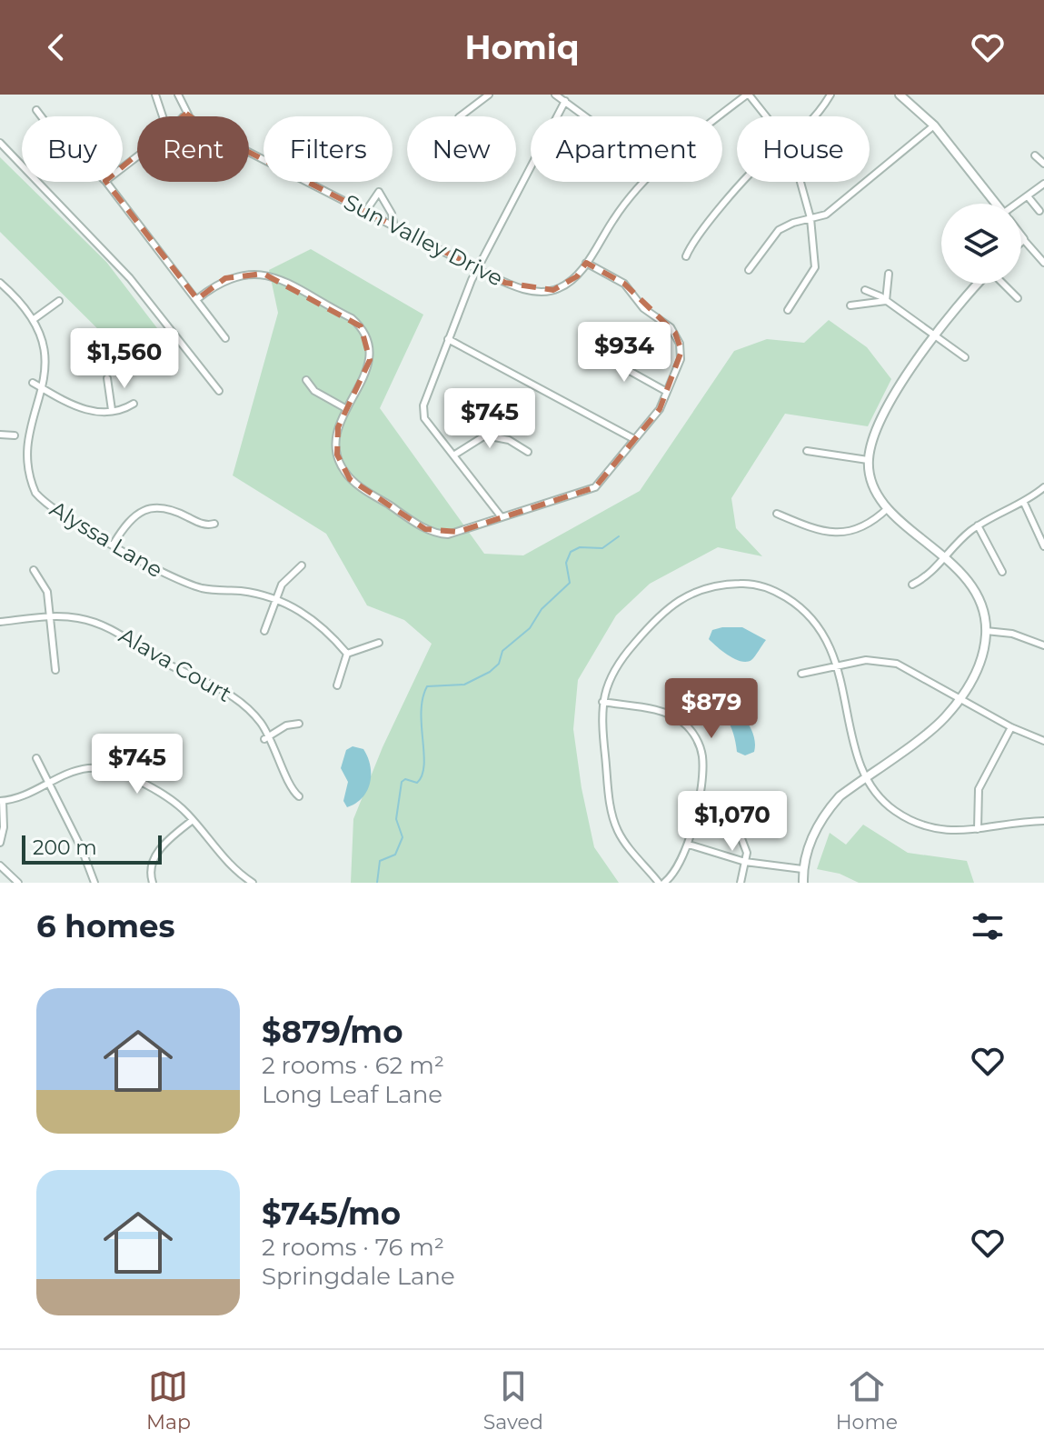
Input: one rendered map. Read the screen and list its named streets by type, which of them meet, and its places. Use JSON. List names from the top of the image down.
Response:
{
  "streets": {
    "street": ["Sun Valley Drive", "Alyssa Lane", "Alava Court"]
  },
  "scale_bar": "200 m",
  "page": {
    "header": "Homiq",
    "chip": [
      "Buy",
      "Rent",
      "Filters",
      "New",
      "Apartment",
      "House"
    ],
    "price": [
      "$934",
      "$1,560",
      "$745",
      "$879",
      "$745",
      "$1,070"
    ],
    "scale": "200 m",
    "heading": "6 homes",
    "list": [
      {
        "name": "$879/mo",
        "note": "2 rooms · 62 m² · Long Leaf Lane"
      },
      {
        "name": "$745/mo",
        "note": "2 rooms · 76 m² · Springdale Lane"
      }
    ],
    "tabs": ["Map", "Saved", "Home"]
  }
}
